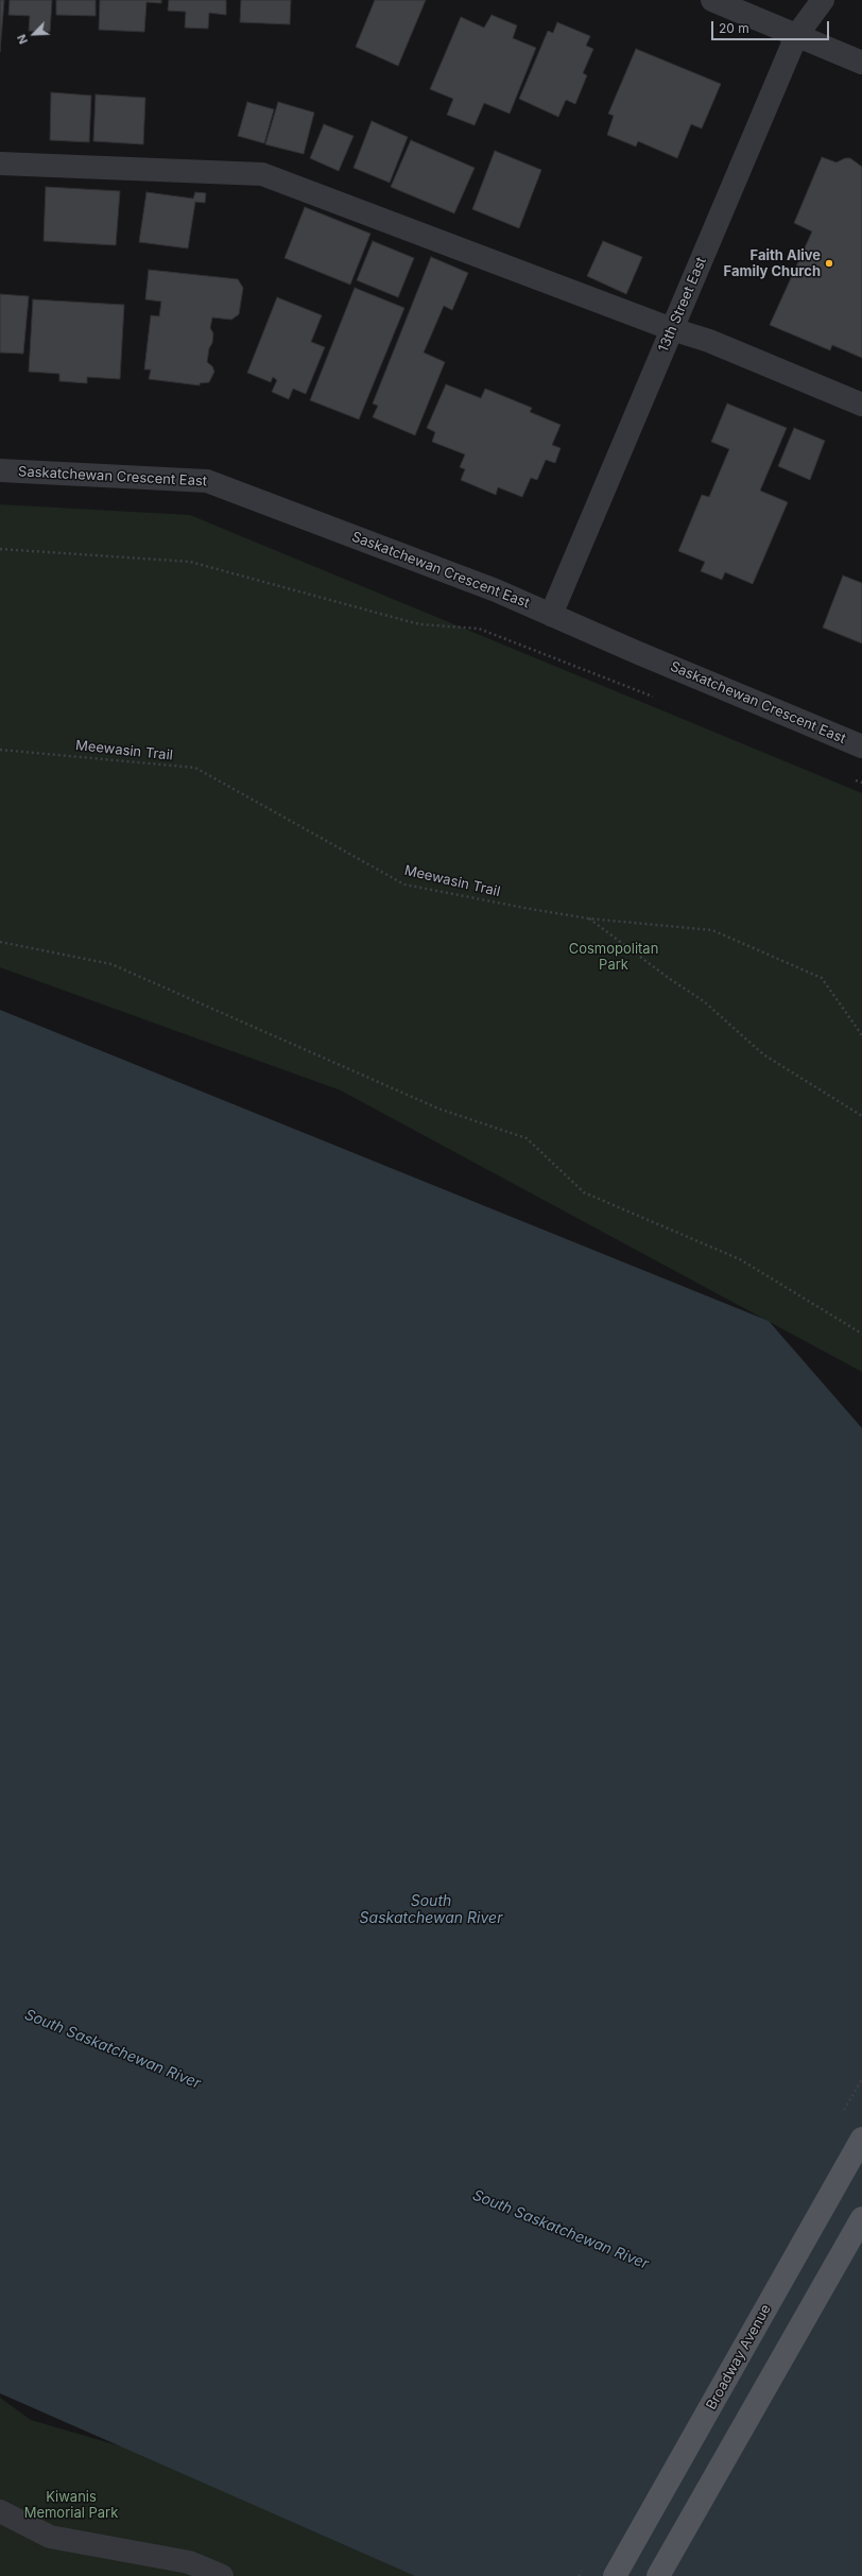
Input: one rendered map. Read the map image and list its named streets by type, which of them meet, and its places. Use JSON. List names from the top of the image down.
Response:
{
  "streets": {
    "main road": ["Broadway Avenue"],
    "street": ["13th Street East", "Saskatchewan Crescent East"],
    "path": ["Meewasin Trail"]
  },
  "crossings": [
    ["13th Street East", "Saskatchewan Crescent East"]
  ],
  "water": ["South Saskatchewan River"],
  "parks": ["Cosmopolitan Park", "Kiwanis Memorial Park"],
  "places": ["Faith Alive Family Church"],
  "scale_bar": "20 m",
  "north": "bottom left"
}
